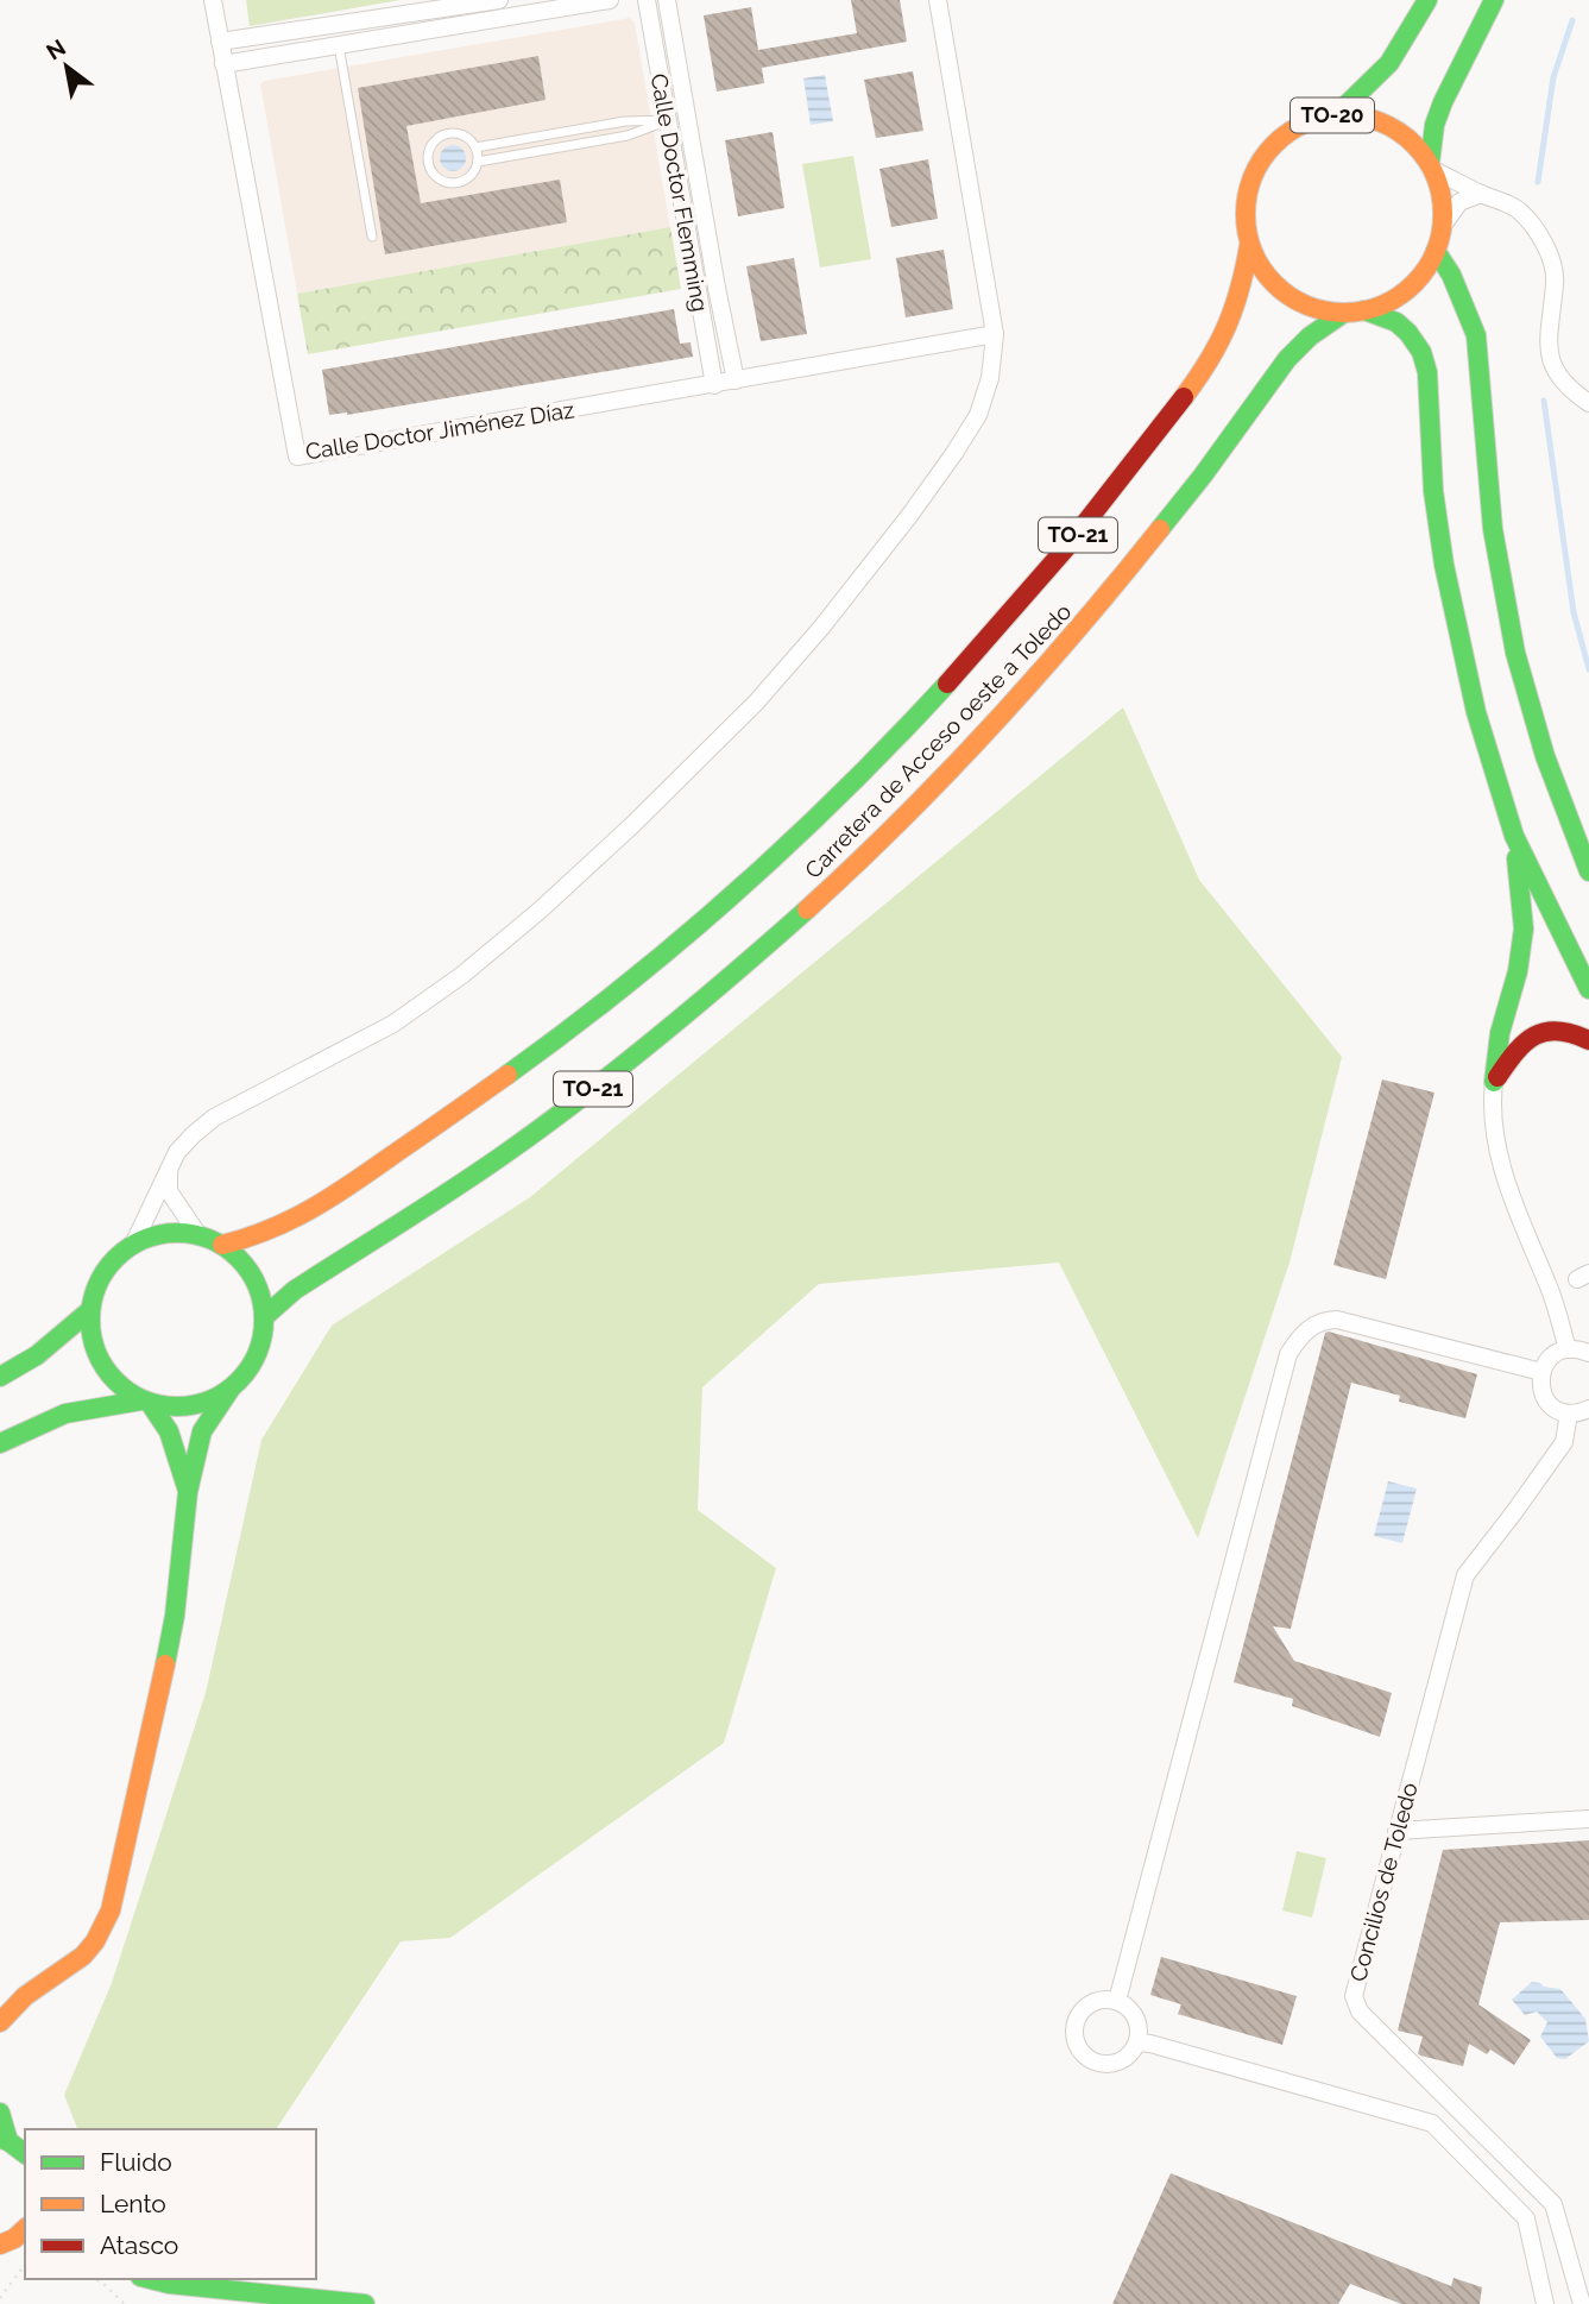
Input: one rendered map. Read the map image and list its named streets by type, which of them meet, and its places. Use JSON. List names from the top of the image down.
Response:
{
  "streets": {
    "main road": ["TO-20", "TO-21", "Carretera de Acceso oeste a Toledo"],
    "street": ["Calle Doctor Flemming", "Calle Doctor Jiménez Díaz", "Concilios de Toledo"]
  },
  "crossings": [
    ["TO-20", "Carretera de Acceso oeste a Toledo"],
    ["Calle Doctor Flemming", "Calle Doctor Jiménez Díaz"]
  ],
  "legend": ["Fluido", "Lento", "Atasco"],
  "north": "top left"
}
